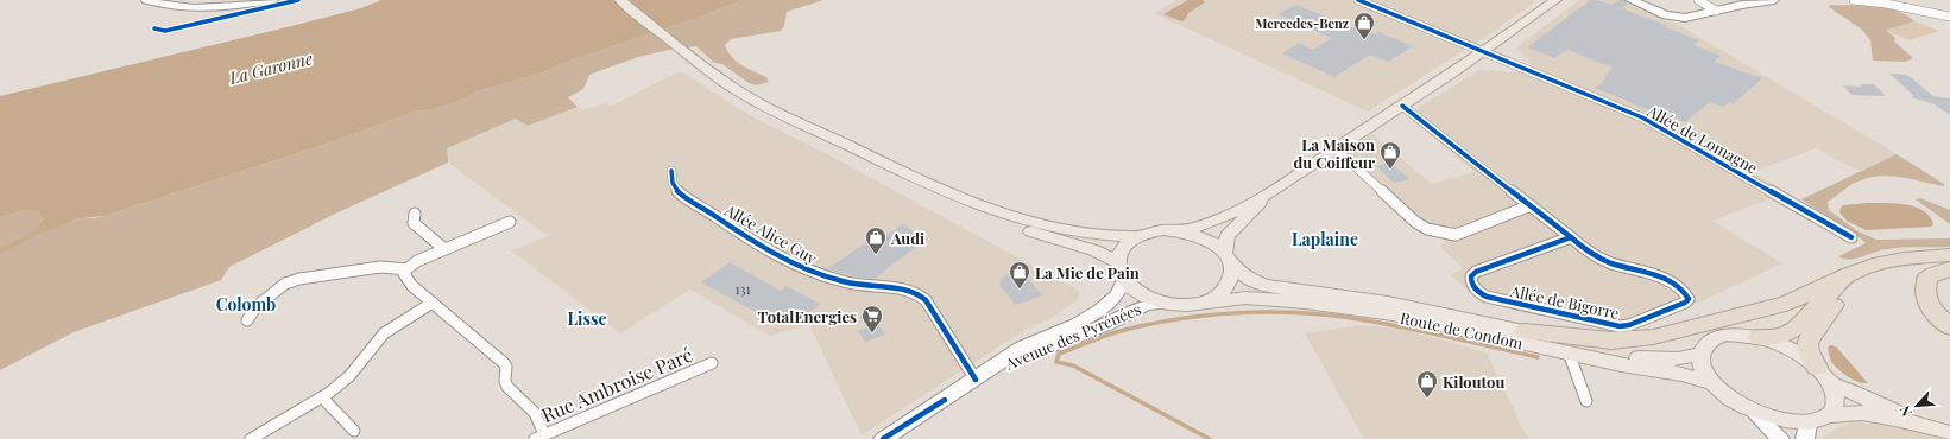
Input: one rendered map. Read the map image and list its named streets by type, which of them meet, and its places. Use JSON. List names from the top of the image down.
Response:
{
  "streets": {
    "main road": ["Route de Condom", "Avenue des Pyrénées"],
    "street": [
      "Allée de Lomagne",
      "Allée Alice Guy",
      "Allée de Bigorre",
      "Rue Ambroise Paré"
    ]
  },
  "crossings": [
    ["Allée Alice Guy", "Avenue des Pyrénées"],
    ["Route de Condom", "Avenue des Pyrénées"]
  ],
  "districts": ["Laplaine", "Colomb", "Lisse"],
  "water": ["La Garonne"],
  "places": {
    "shop": [
      "Mercedes-Benz",
      "La Maison du Coiffeur",
      "Audi",
      "La Mie de Pain",
      "Kiloutou"
    ],
    "supermarket": ["TotalEnergies"]
  },
  "house_numbers": ["131"],
  "north": "bottom left"
}
